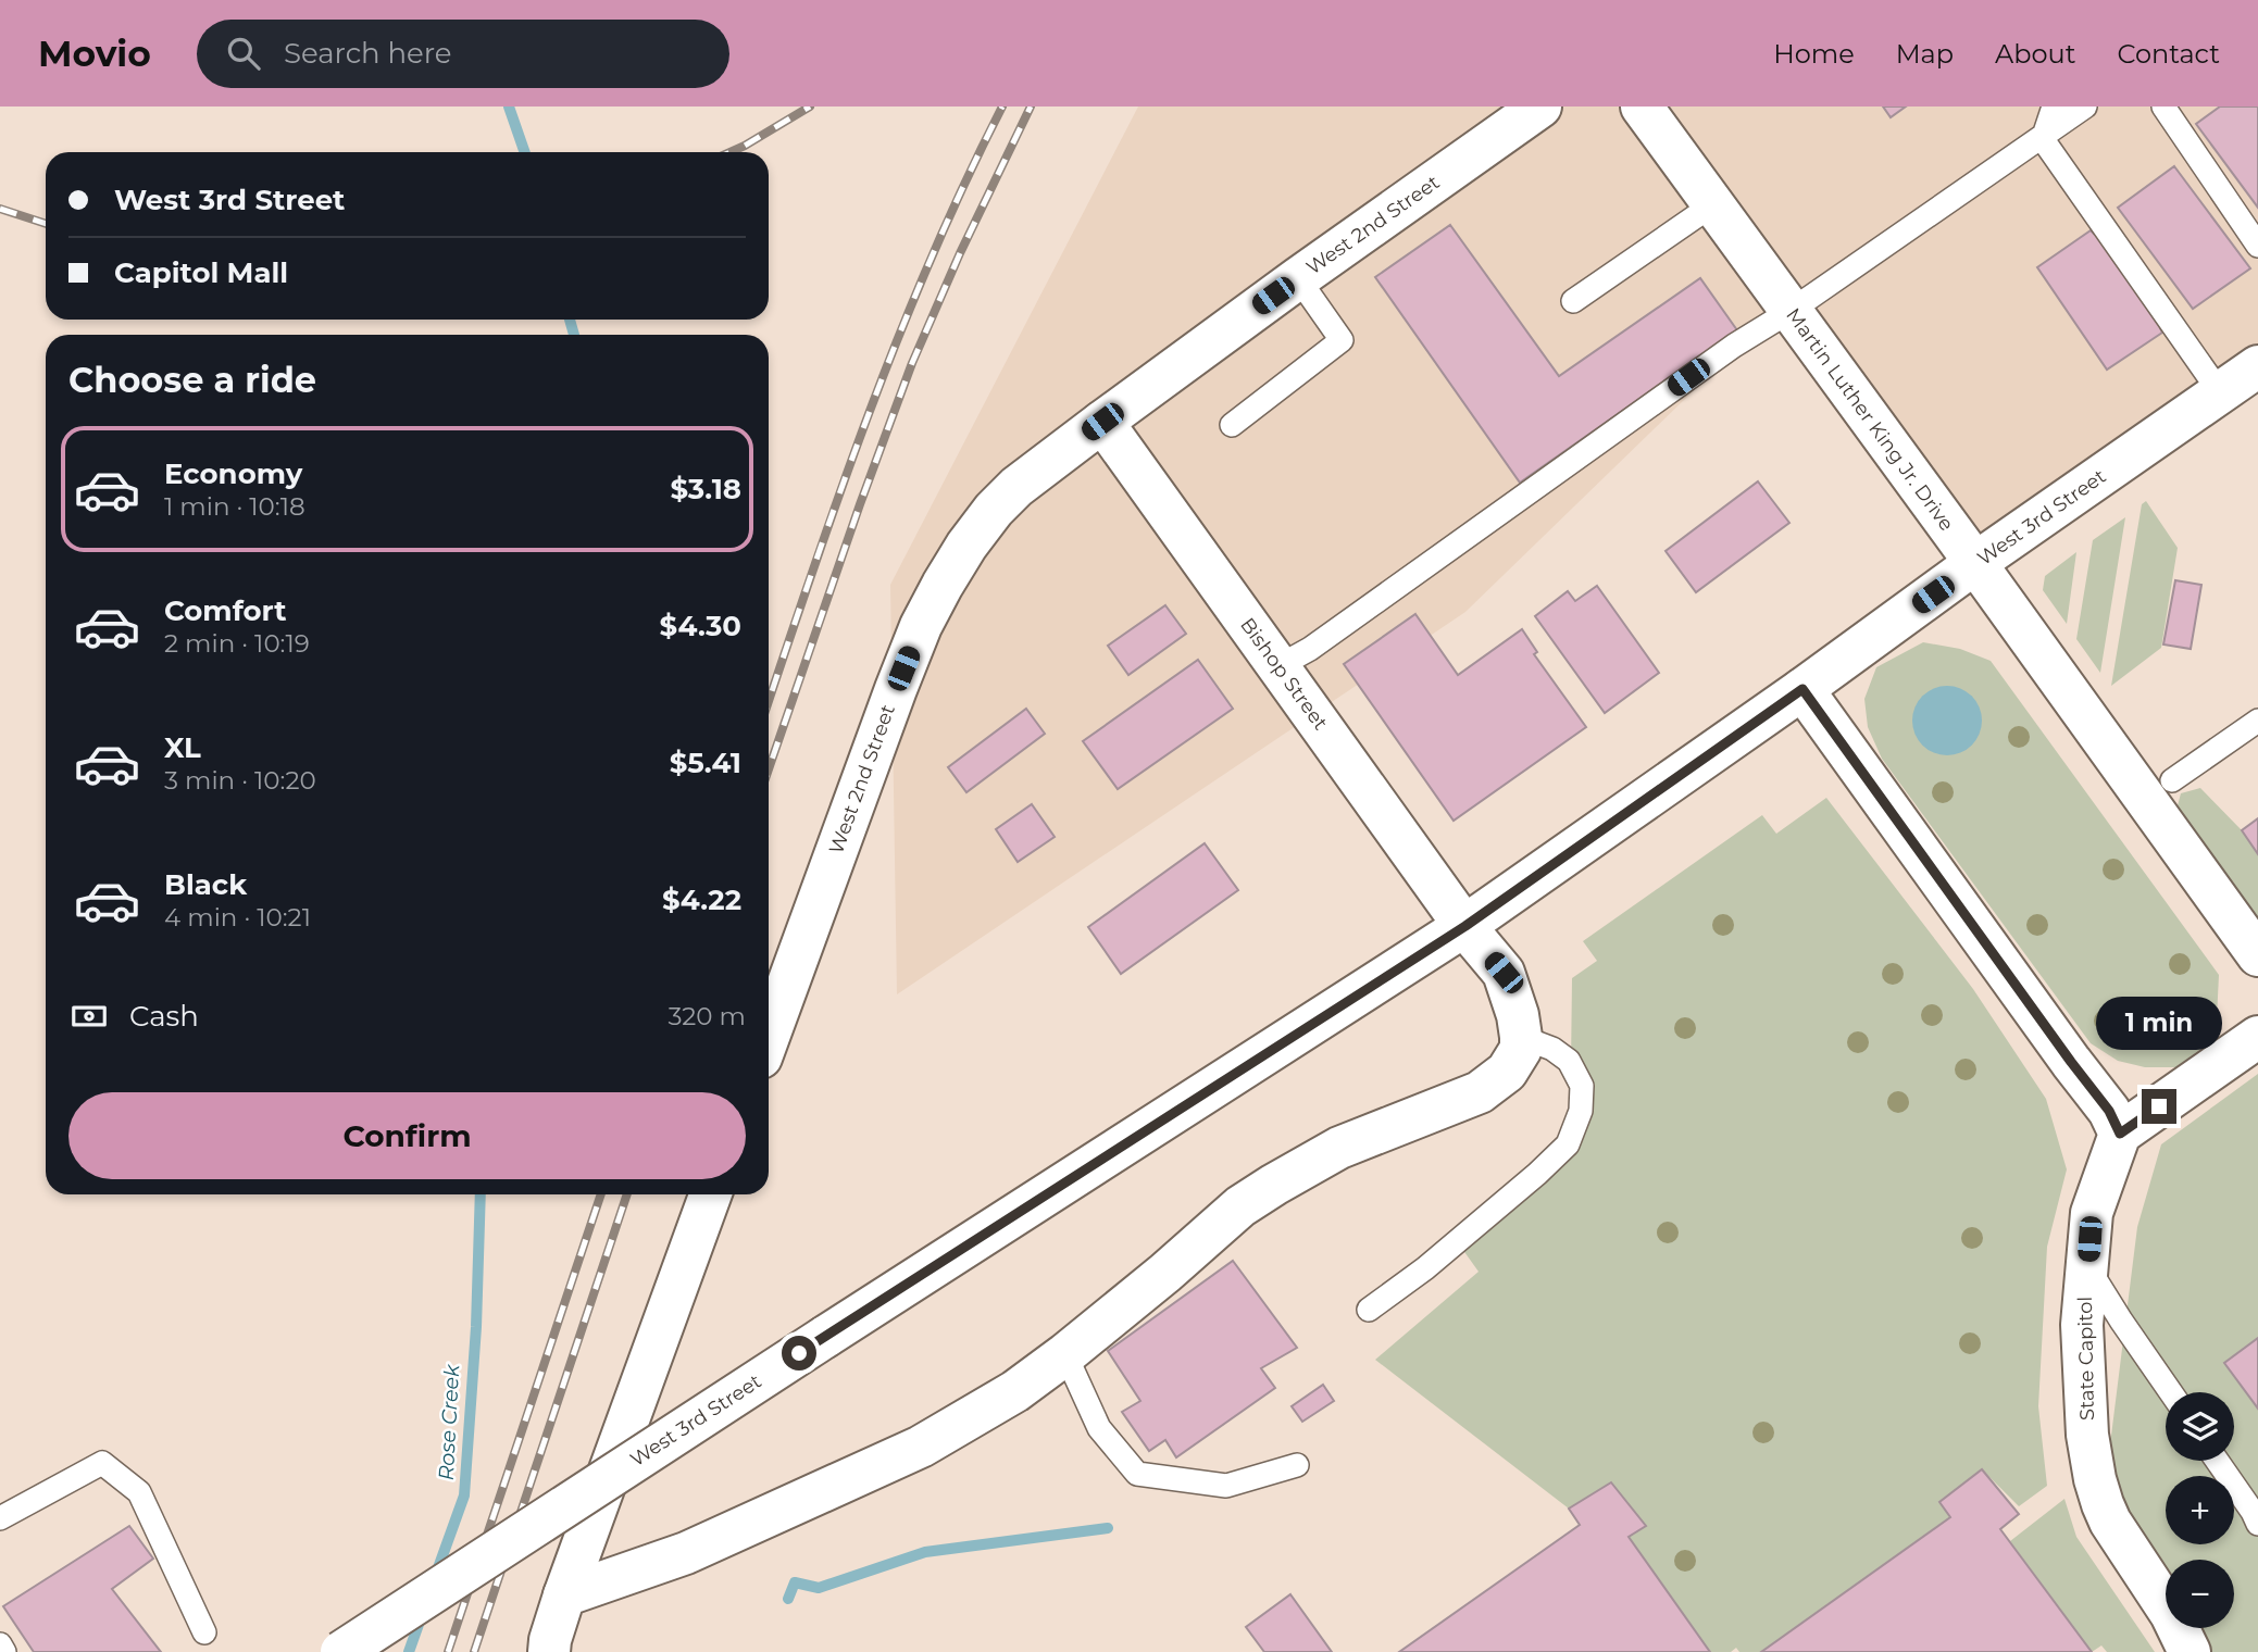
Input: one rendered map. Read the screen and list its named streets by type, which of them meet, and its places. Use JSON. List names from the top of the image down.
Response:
{
  "streets": {
    "street": [
      "West 2nd Street",
      "Martin Luther King Jr. Drive",
      "West 3rd Street",
      "Bishop Street",
      "State Capitol"
    ]
  },
  "crossings": [
    ["West 2nd Street", "Bishop Street"],
    ["Martin Luther King Jr. Drive", "West 3rd Street"],
    ["West 3rd Street", "Bishop Street"]
  ],
  "water": ["Rose Creek"],
  "page": {
    "header": "Movio",
    "search": "Search here",
    "nav": [
      "Home",
      "Map",
      "About",
      "Contact"
    ],
    "banner": ["West 3rd Street", "Capitol Mall"],
    "heading": "Choose a ride",
    "list": [
      {
        "name": "Economy",
        "note": "1 min · 10:18",
        "value": "$3.18"
      },
      {
        "name": "Comfort",
        "note": "2 min · 10:19",
        "value": "$4.30"
      },
      {
        "name": "XL",
        "note": "3 min · 10:20",
        "value": "$5.41"
      },
      {
        "name": "Black",
        "note": "4 min · 10:21",
        "value": "$4.22"
      }
    ],
    "pay": ["Cash", "320 m"],
    "bubble": "1 min",
    "buttons": "Confirm",
    "map_buttons": ["+", "−"]
  }
}
